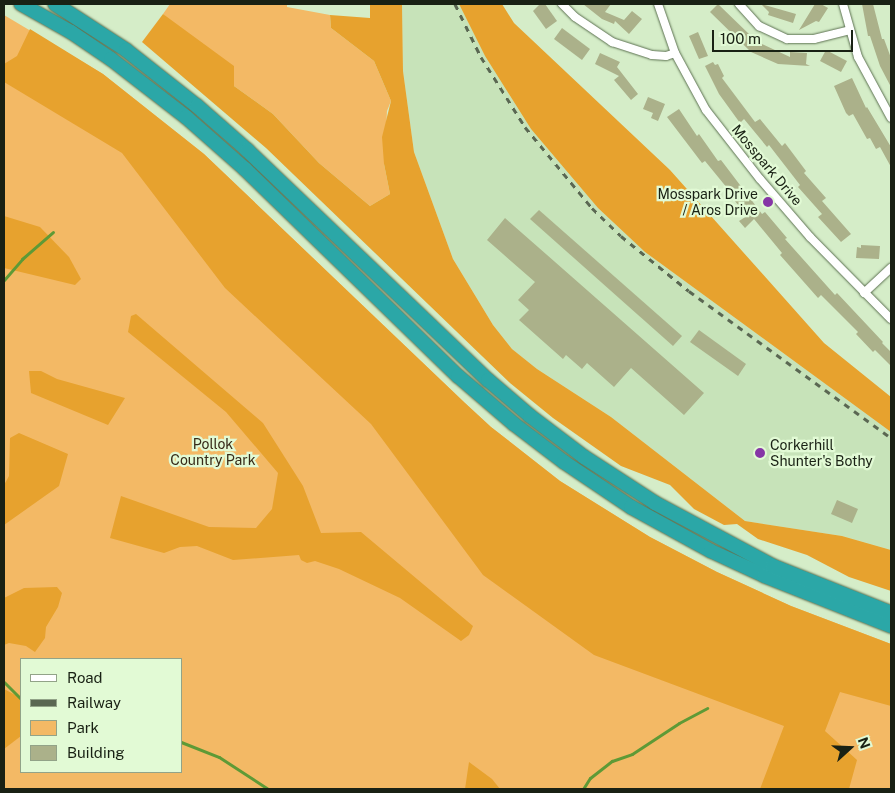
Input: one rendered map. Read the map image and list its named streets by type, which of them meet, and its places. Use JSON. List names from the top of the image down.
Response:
{
  "streets": {
    "street": ["Mosspark Drive"]
  },
  "parks": ["Pollok Country Park"],
  "places": ["Mosspark Drive / Aros Drive", "Corkerhill Shunter's Bothy"],
  "legend": [
    "Road",
    "Railway",
    "Park",
    "Building"
  ],
  "scale_bar": "100 m",
  "north": "right"
}
